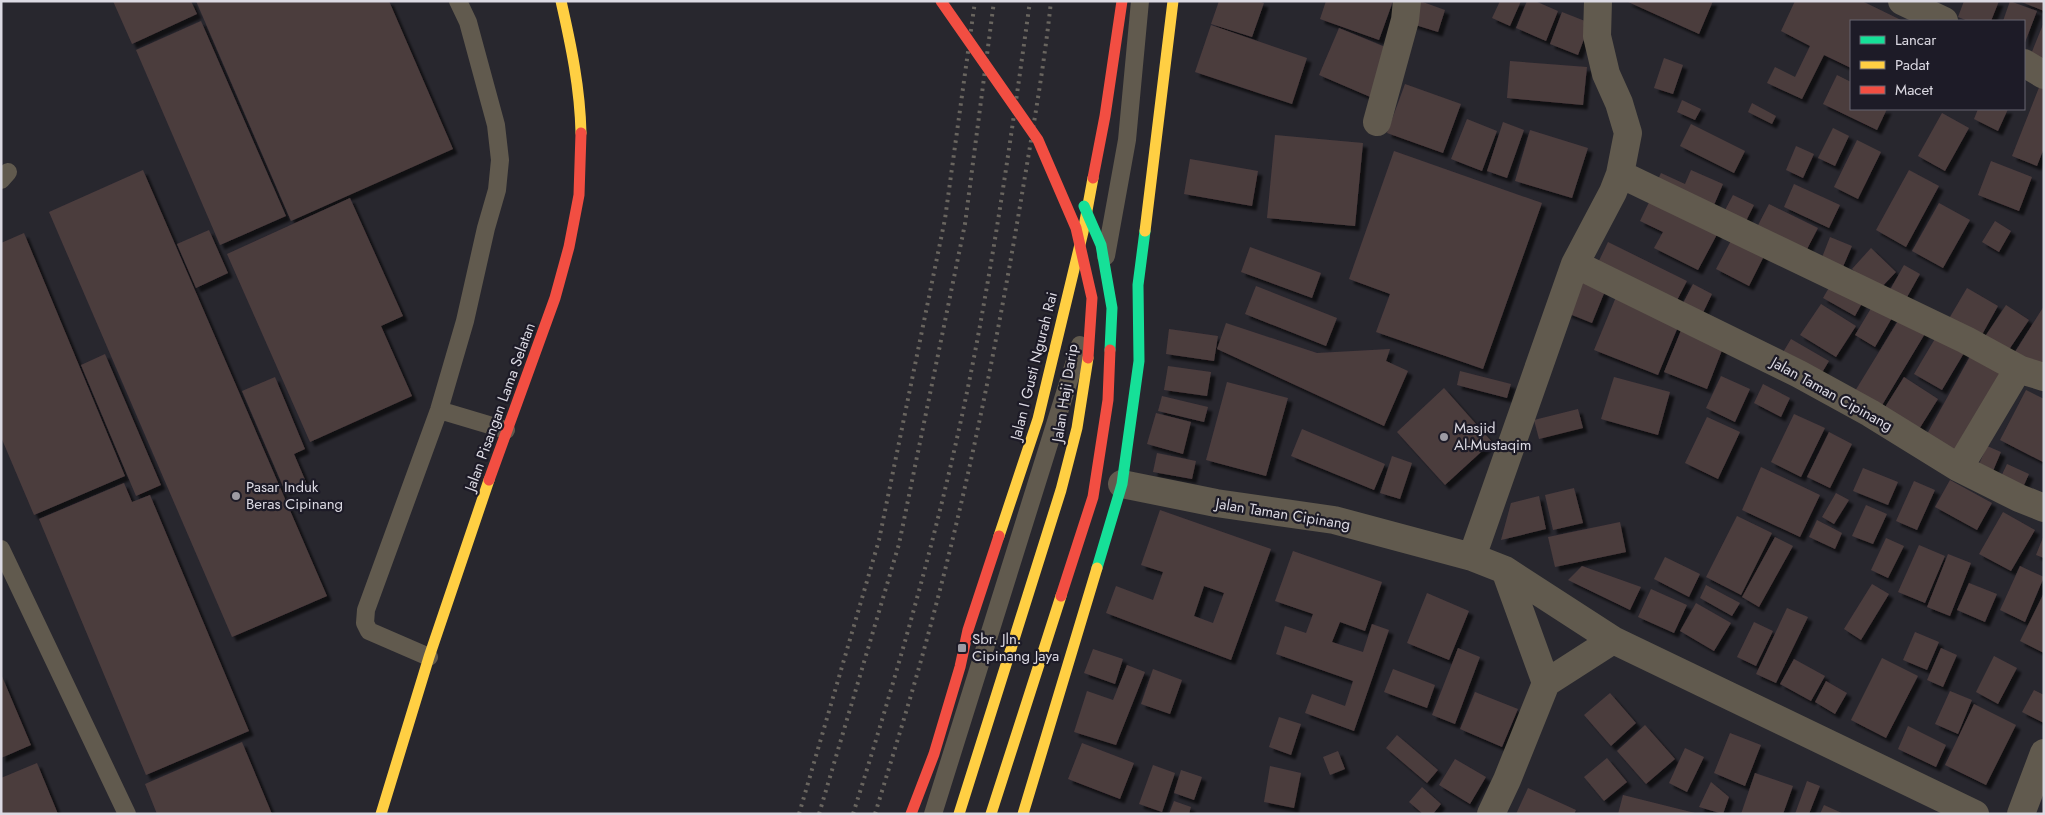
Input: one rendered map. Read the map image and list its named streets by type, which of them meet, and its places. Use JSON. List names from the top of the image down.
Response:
{
  "streets": {
    "main road": ["Jalan I Gusti Ngurah Rai", "Jalan Haji Darip", "Jalan Pisangan Lama Selatan"],
    "street": ["Jalan Taman Cipinang"]
  },
  "places": {
    "other": ["Masjid Al-Mustaqim", "Pasar Induk Beras Cipinang"],
    "transit": ["Sbr. Jln. Cipinang Jaya"]
  },
  "legend": ["Lancar", "Padat", "Macet"]
}
